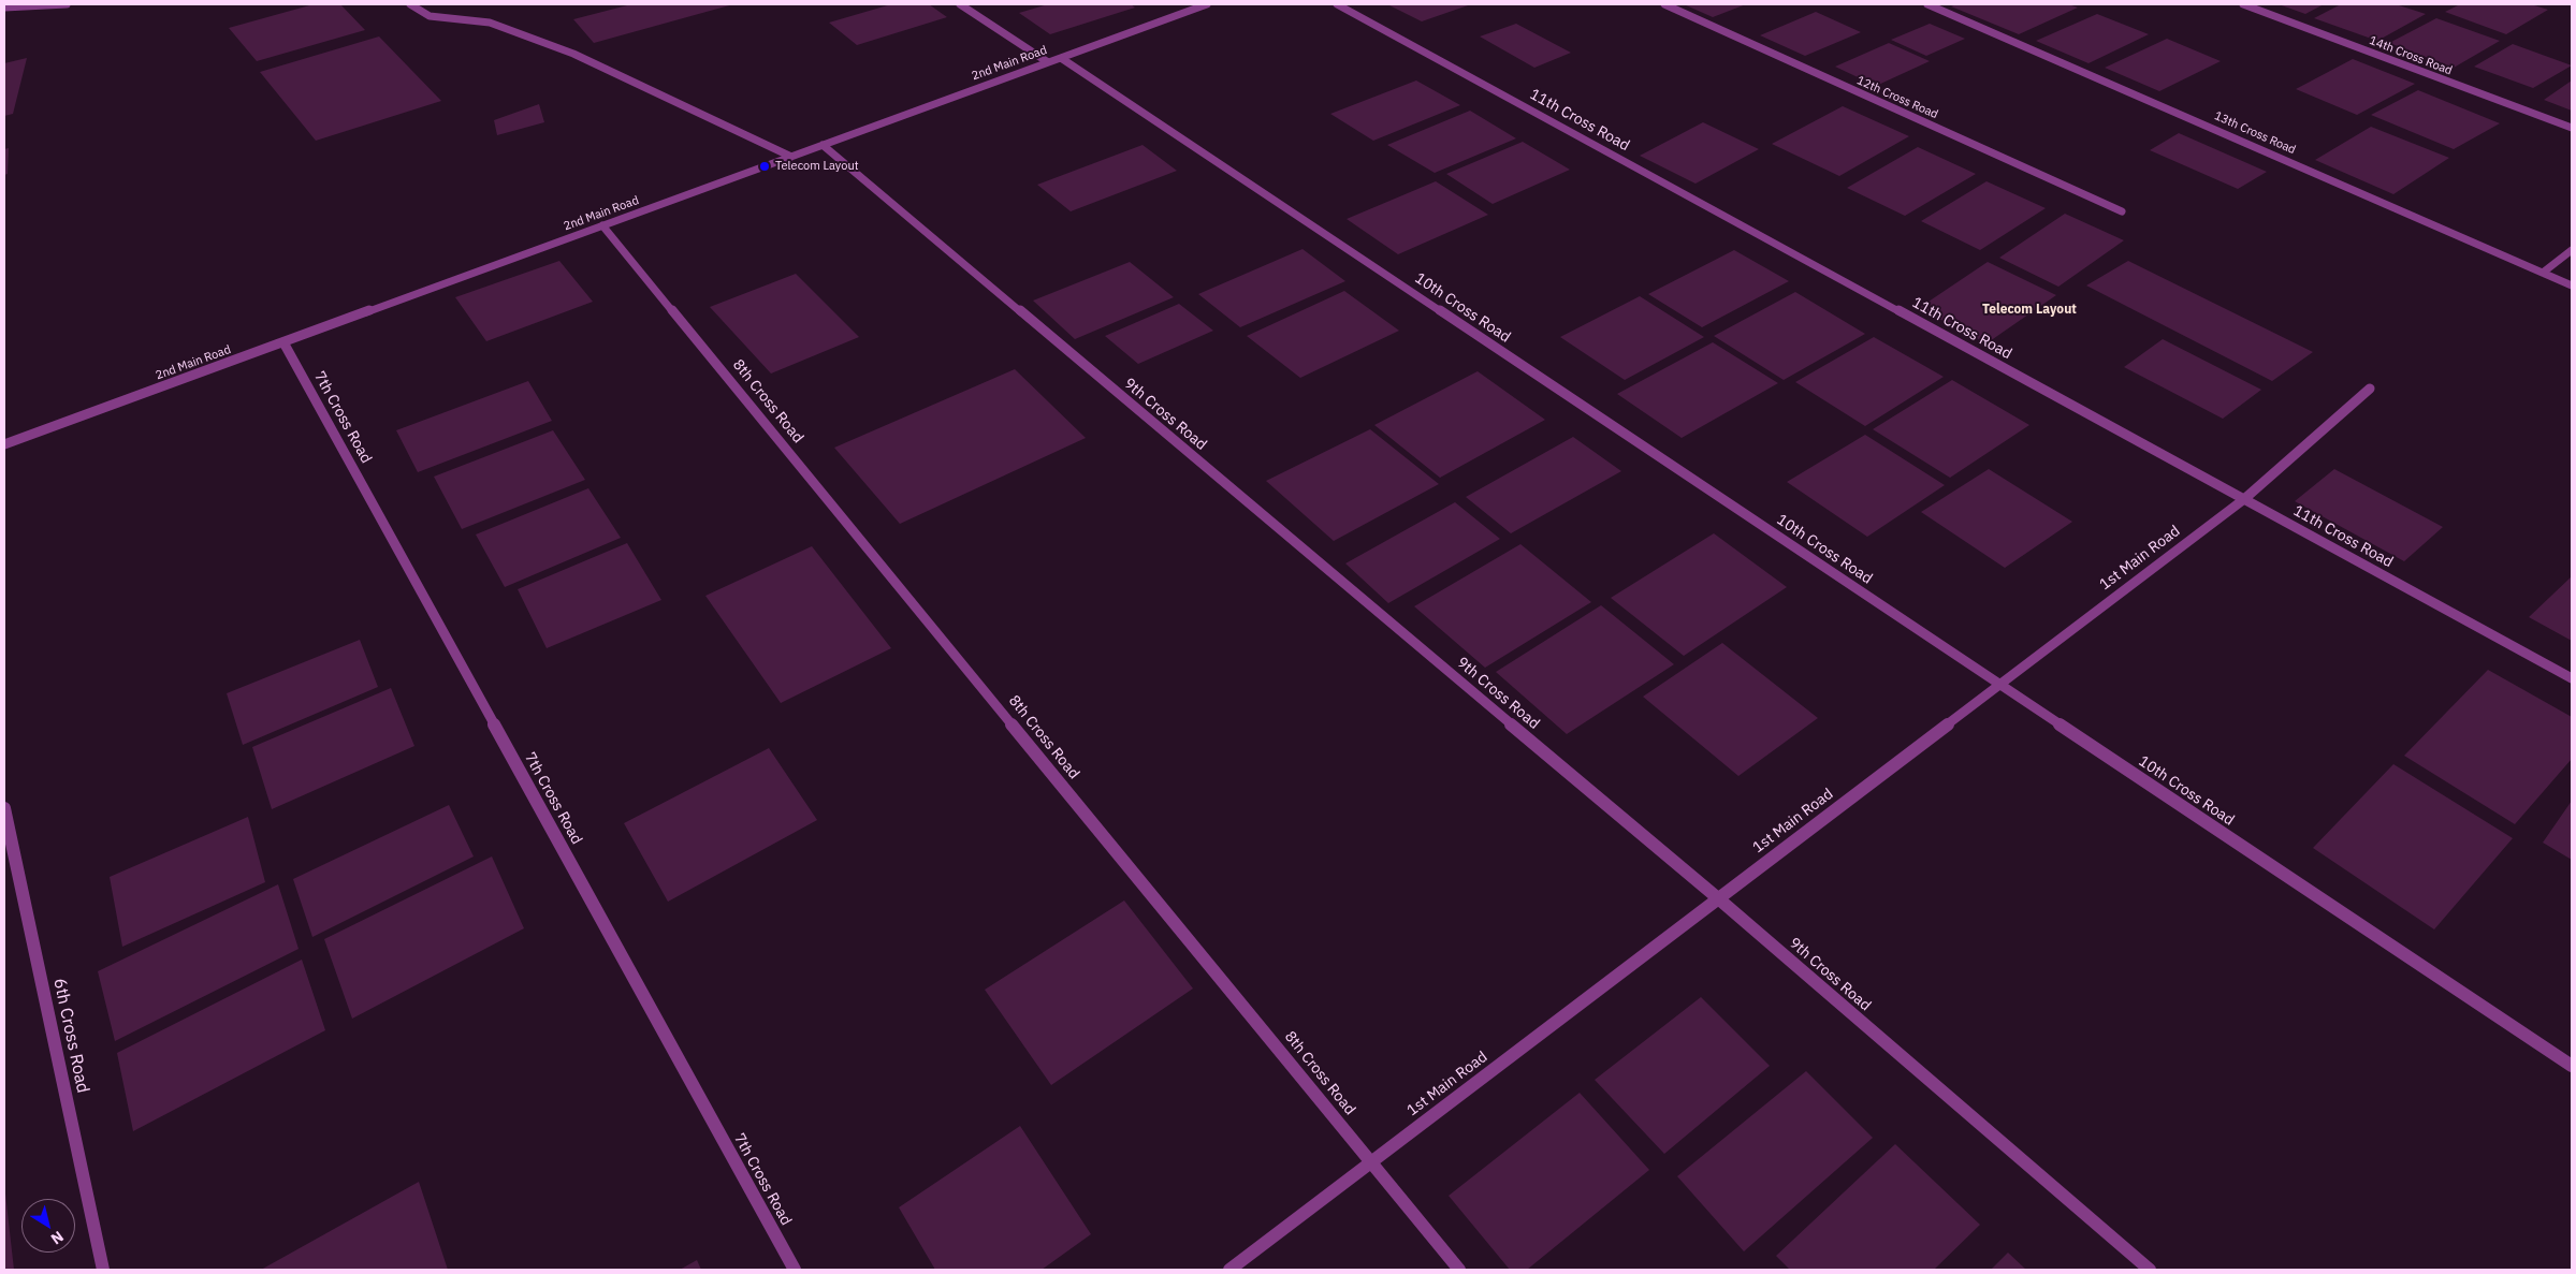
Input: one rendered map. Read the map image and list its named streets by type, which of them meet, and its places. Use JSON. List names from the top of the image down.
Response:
{
  "streets": {
    "street": [
      "14th Cross Road",
      "2nd Main Road",
      "12th Cross Road",
      "11th Cross Road",
      "13th Cross Road",
      "10th Cross Road",
      "8th Cross Road",
      "9th Cross Road",
      "7th Cross Road",
      "1st Main Road",
      "6th Cross Road"
    ]
  },
  "crossings": [
    ["2nd Main Road", "10th Cross Road"],
    ["2nd Main Road", "8th Cross Road"],
    ["2nd Main Road", "9th Cross Road"],
    ["2nd Main Road", "7th Cross Road"],
    ["11th Cross Road", "1st Main Road"],
    ["10th Cross Road", "1st Main Road"],
    ["8th Cross Road", "1st Main Road"],
    ["9th Cross Road", "1st Main Road"]
  ],
  "districts": ["Telecom Layout"],
  "places": ["Telecom Layout"],
  "north": "bottom right"
}
